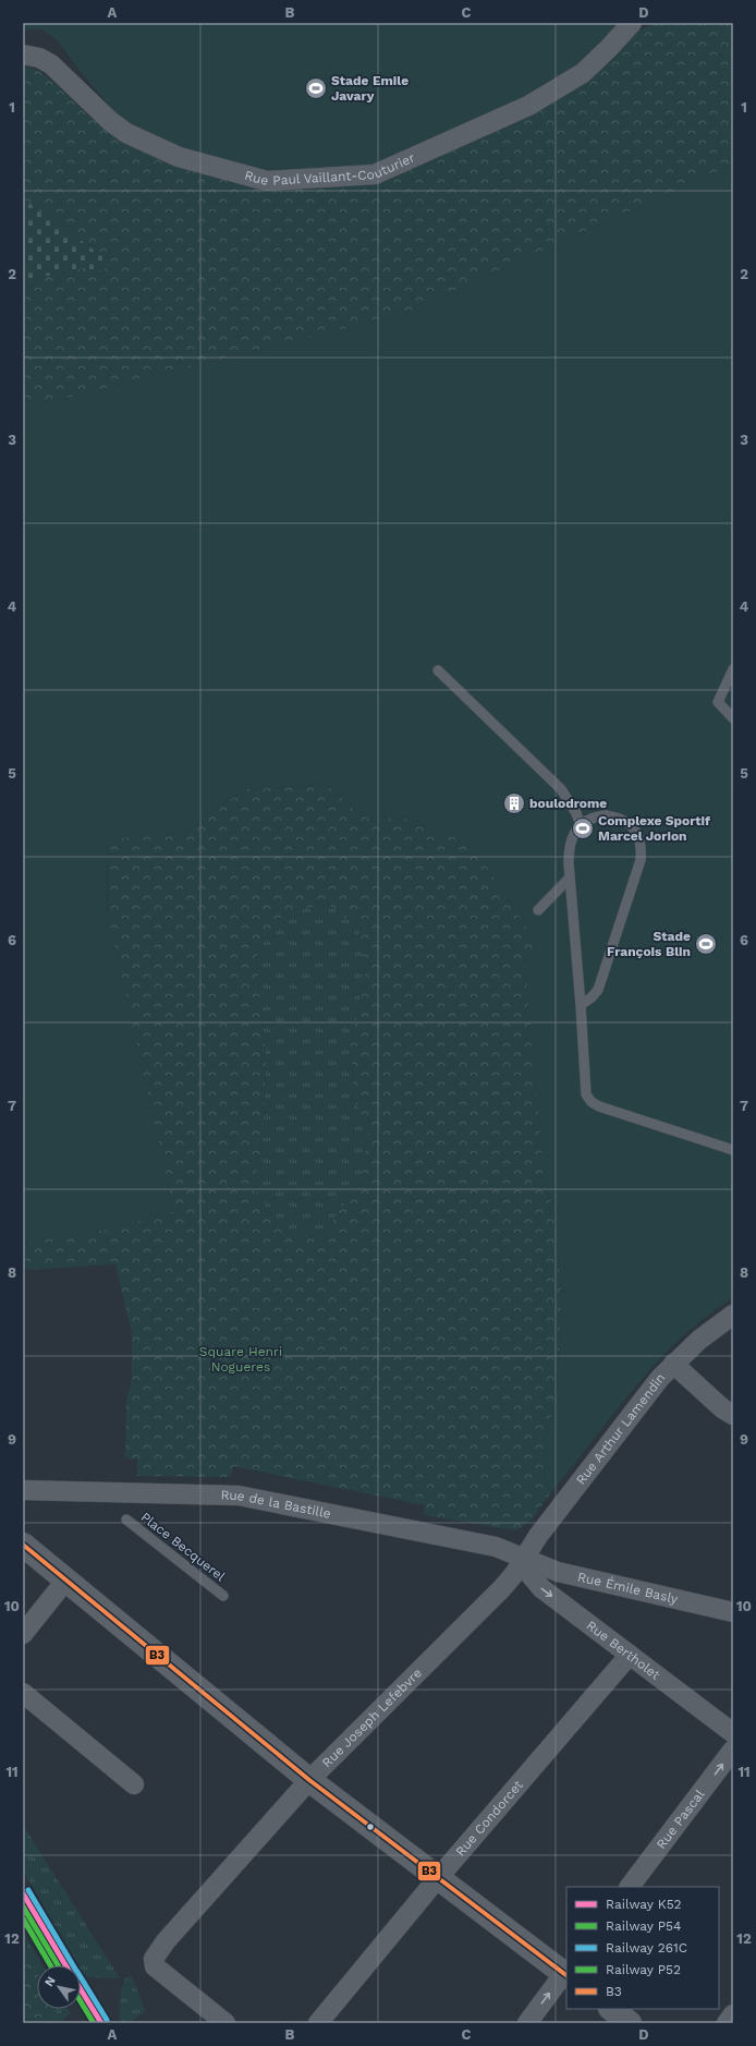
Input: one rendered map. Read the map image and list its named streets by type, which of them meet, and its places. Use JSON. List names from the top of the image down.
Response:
{
  "streets": {
    "street": [
      "Rue Paul Vaillant-Couturier",
      "Rue Arthur Lamendin",
      "Rue de la Bastille",
      "Rue Émile Basly",
      "Rue Bertholet",
      "Rue Joseph Lefebvre",
      "Rue Condorcet",
      "Rue Pascal"
    ],
    "lane": ["Place Becquerel"]
  },
  "crossings": [
    ["Rue Arthur Lamendin", "Rue de la Bastille"],
    ["Rue Arthur Lamendin", "Rue Émile Basly"],
    ["Rue Arthur Lamendin", "Rue Bertholet"],
    ["Rue Arthur Lamendin", "Rue Joseph Lefebvre"],
    ["Rue de la Bastille", "Rue Émile Basly"],
    ["Rue de la Bastille", "Rue Bertholet"],
    ["Rue de la Bastille", "Rue Joseph Lefebvre"],
    ["Rue Émile Basly", "Rue Bertholet"],
    ["Rue Émile Basly", "Rue Joseph Lefebvre"],
    ["Rue Bertholet", "Rue Joseph Lefebvre"],
    ["Rue Bertholet", "Rue Condorcet"]
  ],
  "one_way": ["Rue Bertholet", "Rue Pascal"],
  "parks": ["Square Henri Nogueres"],
  "places": {
    "sports": ["Stade Emile Javary", "Complexe Sportif Marcel Jorion", "Stade François Blin"],
    "building": ["boulodrome"]
  },
  "lines": [
    "transit line B3",
    "rail line 261C",
    "rail line K52",
    "rail line P54",
    "rail line P52"
  ],
  "legend": [
    "Railway K52",
    "Railway P54",
    "Railway 261C",
    "Railway P52",
    "B3"
  ],
  "north": "top left",
  "grid": {
    "columns": [
      "A",
      "B",
      "C",
      "D"
    ],
    "rows": [
      "1",
      "2",
      "3",
      "4",
      "5",
      "6",
      "7",
      "8",
      "9",
      "10",
      "11",
      "12"
    ]
  }
}
